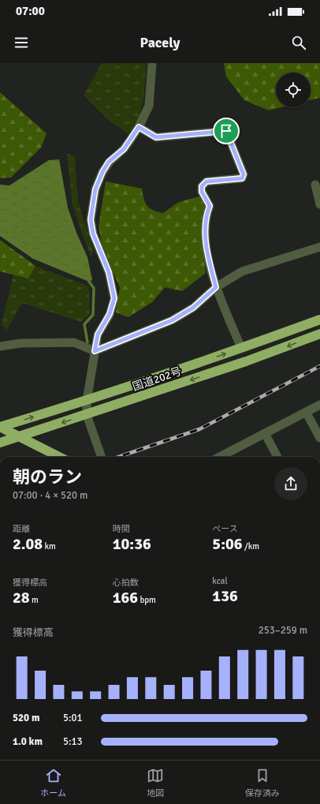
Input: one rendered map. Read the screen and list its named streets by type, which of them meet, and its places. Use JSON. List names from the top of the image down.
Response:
{
  "streets": {
    "highway": ["国道202号"]
  },
  "page": {
    "status": "07:00",
    "header": "Pacely",
    "heading": ["朝のラン", "07:00 · 4 × 520 m"],
    "stats": [
      ["距離", "2.08 km"],
      ["時間", "10:36"],
      ["ペース", "5:06 /km"],
      ["獲得標高", "28 m"],
      ["心拍数", "166 bpm"],
      ["kcal", "136"]
    ],
    "chart": ["獲得標高", "253–259 m"],
    "list": [
      {
        "name": "520 m",
        "note": "5:01"
      },
      {
        "name": "1.0 km",
        "note": "5:13"
      }
    ],
    "tabs": ["ホーム", "地図", "保存済み"]
  }
}
